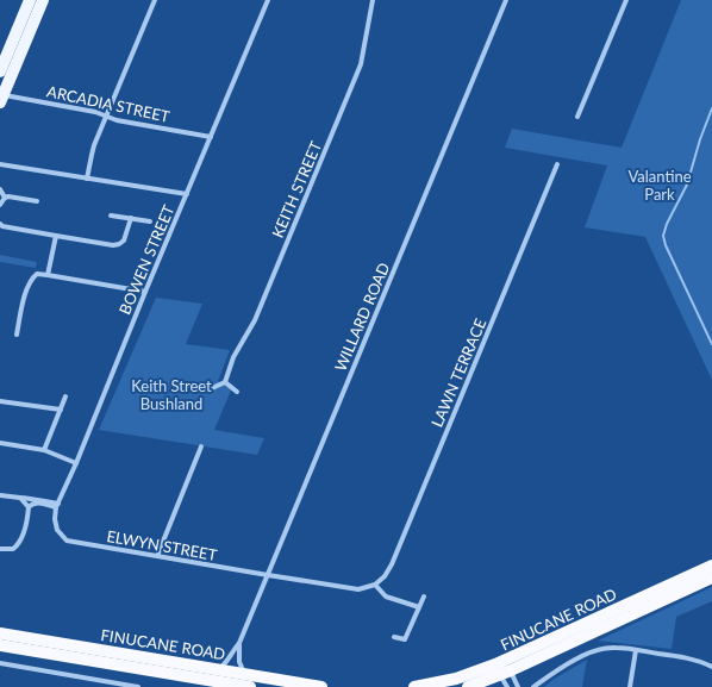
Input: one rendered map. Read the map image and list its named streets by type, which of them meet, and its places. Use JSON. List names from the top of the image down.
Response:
{
  "streets": {
    "highway": ["FINUCANE ROAD"],
    "street": [
      "ARCADIA STREET",
      "KEITH STREET",
      "BOWEN STREET",
      "WILLARD ROAD",
      "LAWN TERRACE",
      "ELWYN STREET"
    ]
  },
  "crossings": [
    ["ARCADIA STREET", "BOWEN STREET"],
    ["BOWEN STREET", "ELWYN STREET"],
    ["WILLARD ROAD", "ELWYN STREET"],
    ["WILLARD ROAD", "FINUCANE ROAD"],
    ["LAWN TERRACE", "ELWYN STREET"]
  ],
  "parks": ["Valantine Park", "Keith Street Bushland"]
}
